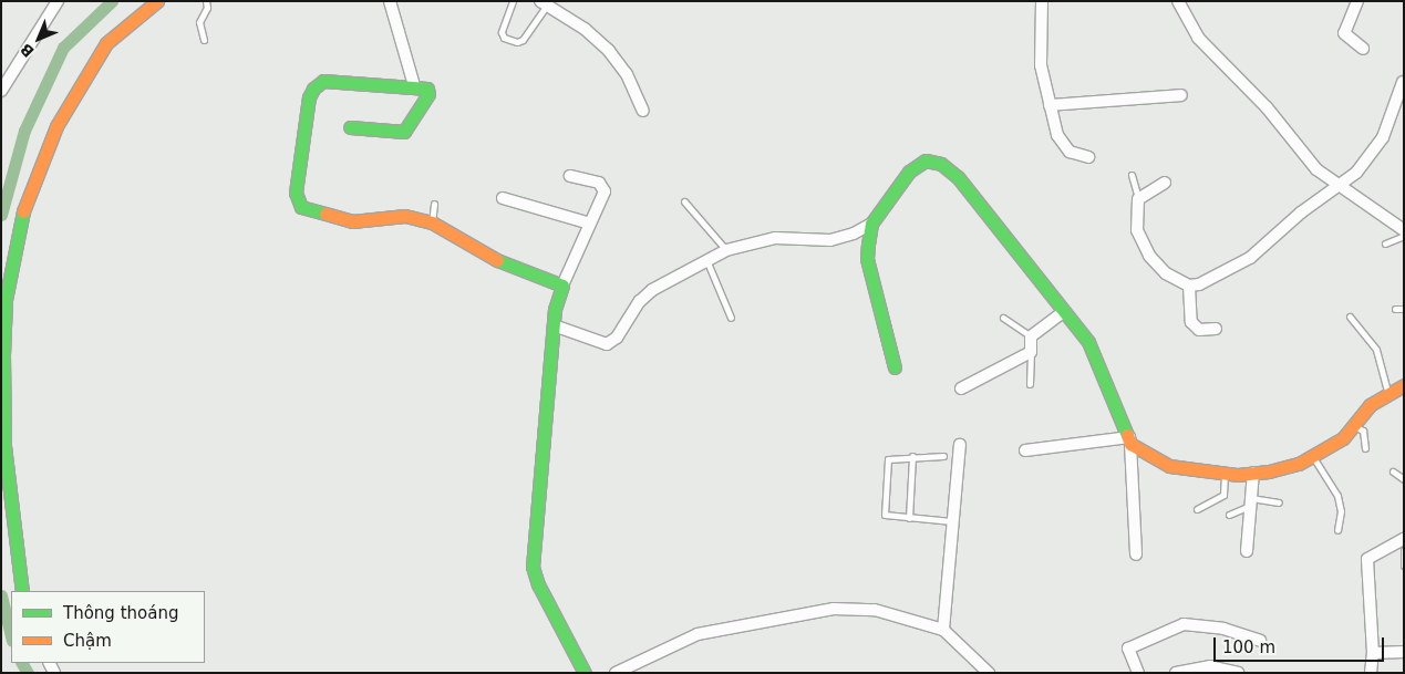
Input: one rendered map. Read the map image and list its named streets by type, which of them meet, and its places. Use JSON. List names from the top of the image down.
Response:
{
  "legend": ["Thông thoáng", "Chậm"],
  "scale_bar": "100 m",
  "north": "bottom left"
}
